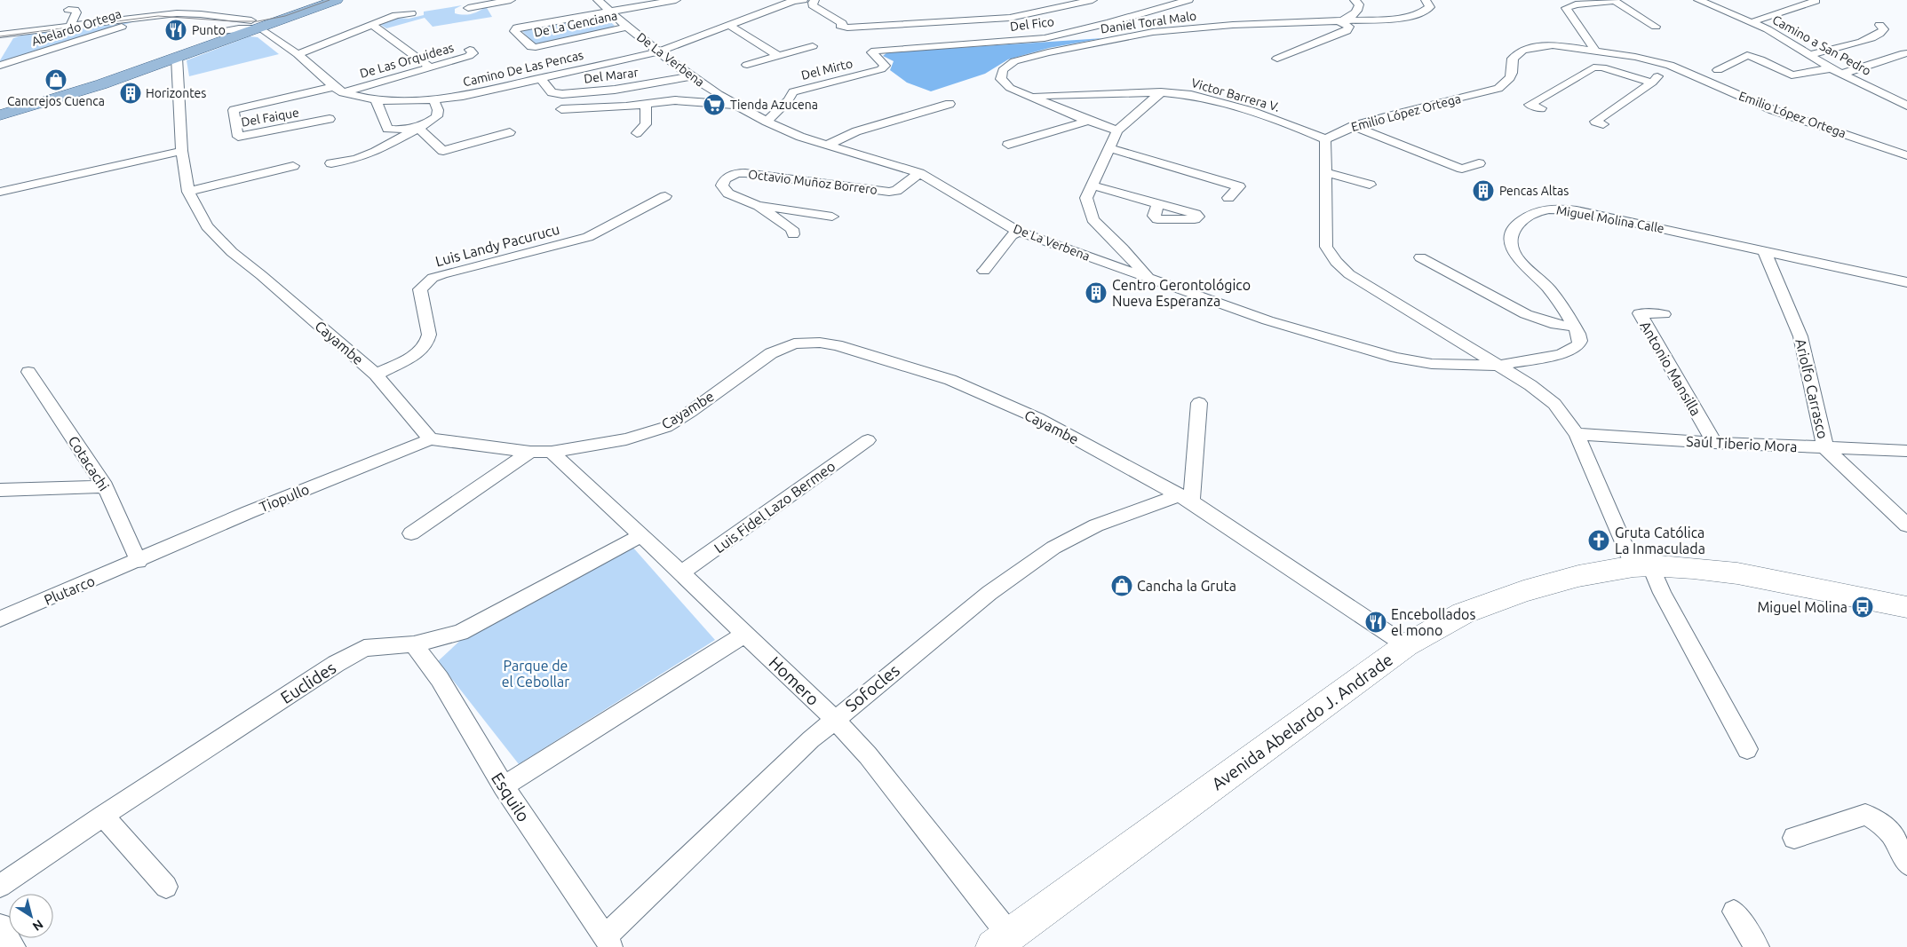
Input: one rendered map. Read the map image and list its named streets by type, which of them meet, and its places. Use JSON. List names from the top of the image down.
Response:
{
  "streets": {
    "street": [
      "Daniel Toral Malo",
      "De La Genciana",
      "Del Fico",
      "Abelardo Ortega",
      "Camino a San Pedro",
      "De La Verbena",
      "De Las Orquideas",
      "Camino De Las Pencas",
      "Del Mirto",
      "Del Marar",
      "Victor Barrera V.",
      "Emilio López Ortega",
      "Del Faique",
      "Octavio Muñoz Borrero",
      "Miguel Molina Calle",
      "Luis Landy Pacurucu",
      "Cayambe",
      "Antonio Mansilla",
      "Ariolfo Carrasco",
      "Saúl Tiberio Mora",
      "Cotacachi",
      "Tiopullo",
      "Luis Fidel Lazo Bermeo",
      "Plutarco",
      "Homero",
      "Euclides",
      "Sofocles",
      "Avenida Abelardo J. Andrade",
      "Esquilo"
    ]
  },
  "crossings": [
    ["Daniel Toral Malo", "Victor Barrera V."],
    ["De La Genciana", "De La Verbena"],
    ["Del Fico", "Del Mirto"],
    ["De La Verbena", "Camino De Las Pencas"],
    ["De La Verbena", "Del Mirto"],
    ["De La Verbena", "Del Marar"],
    ["De La Verbena", "Octavio Muñoz Borrero"],
    ["De La Verbena", "Miguel Molina Calle"],
    ["De Las Orquideas", "Camino De Las Pencas"],
    ["De Las Orquideas", "Del Faique"],
    ["Camino De Las Pencas", "Del Marar"],
    ["Camino De Las Pencas", "Del Faique"],
    ["Victor Barrera V.", "Emilio López Ortega"],
    ["Miguel Molina Calle", "Ariolfo Carrasco"],
    ["Luis Landy Pacurucu", "Cayambe"],
    ["Cayambe", "Tiopullo"],
    ["Cayambe", "Homero"],
    ["Cayambe", "Sofocles"],
    ["Cayambe", "Avenida Abelardo J. Andrade"],
    ["Antonio Mansilla", "Saúl Tiberio Mora"],
    ["Ariolfo Carrasco", "Saúl Tiberio Mora"],
    ["Cotacachi", "Tiopullo"],
    ["Cotacachi", "Plutarco"],
    ["Tiopullo", "Plutarco"],
    ["Luis Fidel Lazo Bermeo", "Homero"],
    ["Homero", "Euclides"],
    ["Homero", "Sofocles"],
    ["Homero", "Avenida Abelardo J. Andrade"],
    ["Euclides", "Esquilo"],
    ["Sofocles", "Esquilo"]
  ],
  "parks": ["Parque de el Cebollar"],
  "places": {
    "restaurant": ["Punto", "Encebollados el mono"],
    "shop": ["Cancrejos Cuenca", "Cancha la Gruta"],
    "building": ["Horizontes", "Pencas Altas", "Centro Gerontológico Nueva Esperanza"],
    "supermarket": ["Tienda Azucena"],
    "church": ["Gruta Católica La Inmaculada"],
    "bus stop": ["Miguel Molina"]
  },
  "north": "bottom right"
}
